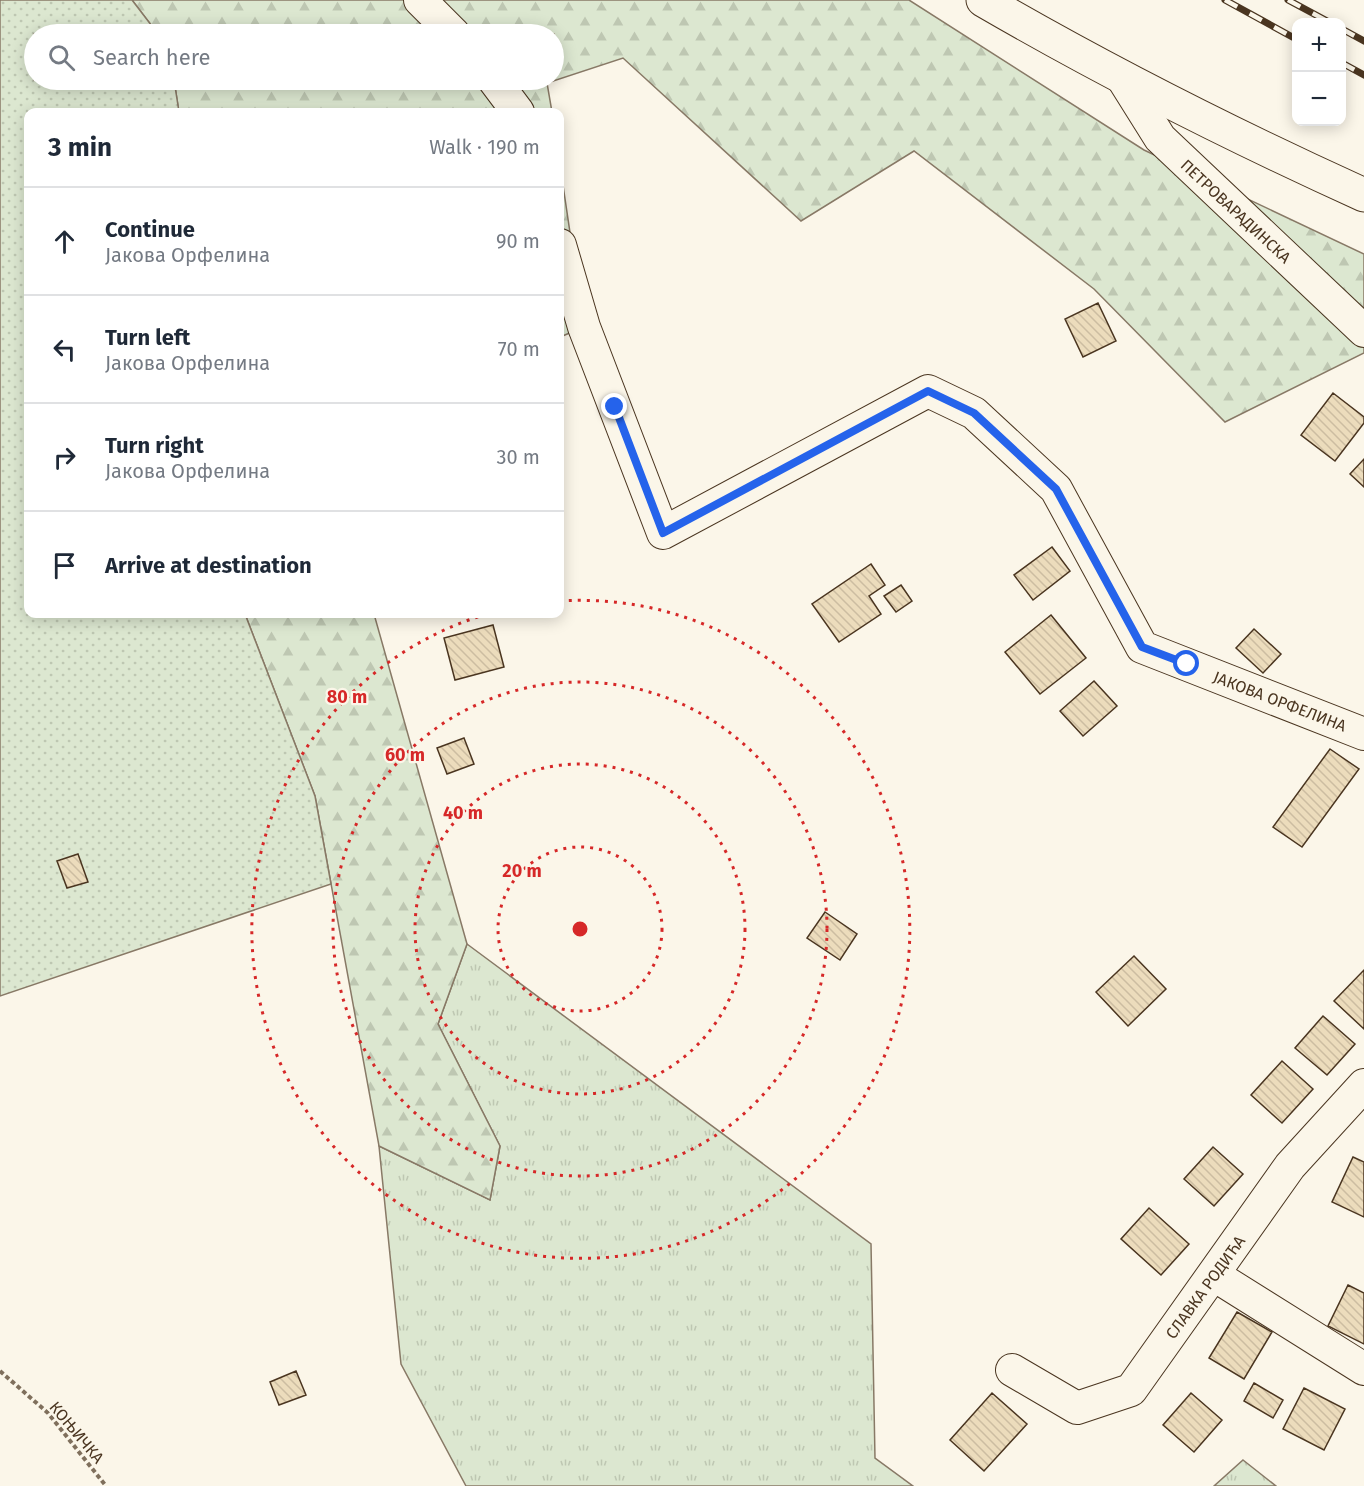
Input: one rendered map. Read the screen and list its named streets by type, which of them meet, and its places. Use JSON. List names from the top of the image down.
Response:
{
  "streets": {
    "street": ["ПЕТРОВАРАДИНСКА", "ЈАКОВА ОРФЕЛИНА", "СЛАВКА РОДИЋА"],
    "path": ["КОЊИЧКА"]
  },
  "page": {
    "map_buttons": ["+", "−"],
    "search": "Search here",
    "heading": ["3 min", "Walk · 190 m"],
    "list": [
      ["Continue", "Јакова Орфелина", "90 m"],
      ["Turn left", "Јакова Орфелина", "70 m"],
      ["Turn right", "Јакова Орфелина", "30 m"],
      "Arrive at destination"
    ]
  },
  "rings": [
    "80 m",
    "60 m",
    "40 m",
    "20 m"
  ]
}
